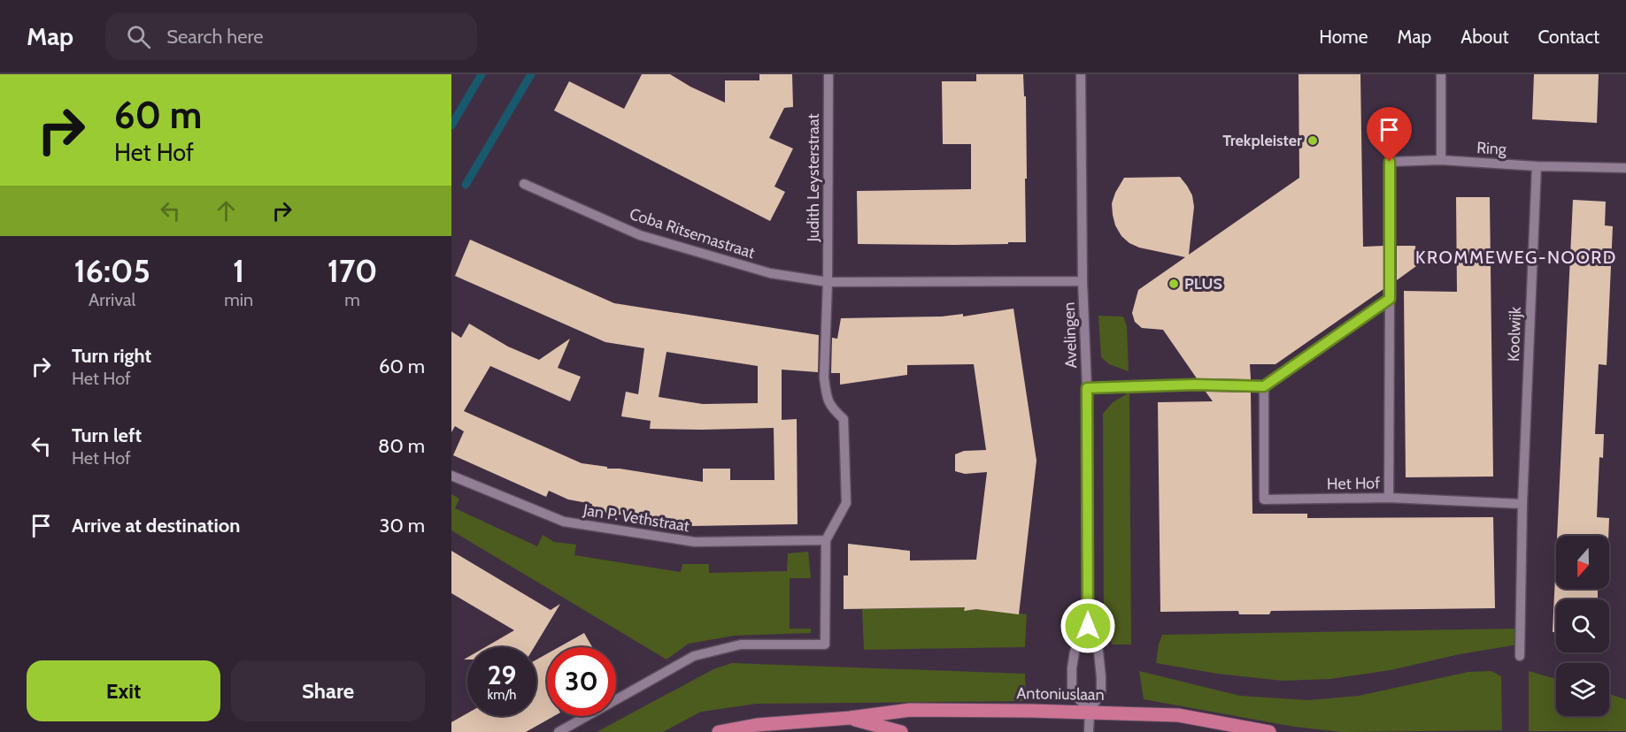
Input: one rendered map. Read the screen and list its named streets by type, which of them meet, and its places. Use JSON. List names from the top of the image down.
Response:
{
  "streets": {
    "main road": ["Antoniuslaan"],
    "street": [
      "Ring",
      "Judith Leysterstraat",
      "Coba Ritsemastraat",
      "Koolwijk",
      "Avelingen",
      "Het Hof",
      "Jan P. Vethstraat"
    ]
  },
  "crossings": [
    ["Ring", "Koolwijk"],
    ["Ring", "Het Hof"],
    ["Judith Leysterstraat", "Coba Ritsemastraat"],
    ["Coba Ritsemastraat", "Avelingen"],
    ["Avelingen", "Antoniuslaan"]
  ],
  "districts": ["KROMMEWEG-NOORD"],
  "places": ["Trekpleister", "PLUS"],
  "north": "bottom",
  "page": {
    "header": "Map",
    "search": "Search here",
    "nav": [
      "Home",
      "Map",
      "About",
      "Contact"
    ],
    "turn": ["60 m", "Het Hof"],
    "eta": [
      "16:05",
      "Arrival",
      "1",
      "min",
      "170",
      "m"
    ],
    "list": [
      {
        "name": "Turn right",
        "note": "Het Hof",
        "value": "60 m"
      },
      {
        "name": "Turn left",
        "note": "Het Hof",
        "value": "80 m"
      },
      {
        "name": "Arrive at destination",
        "value": "30 m"
      }
    ],
    "speed": "29 km/h",
    "limit": "30",
    "buttons": ["Exit", "Share"]
  }
}
